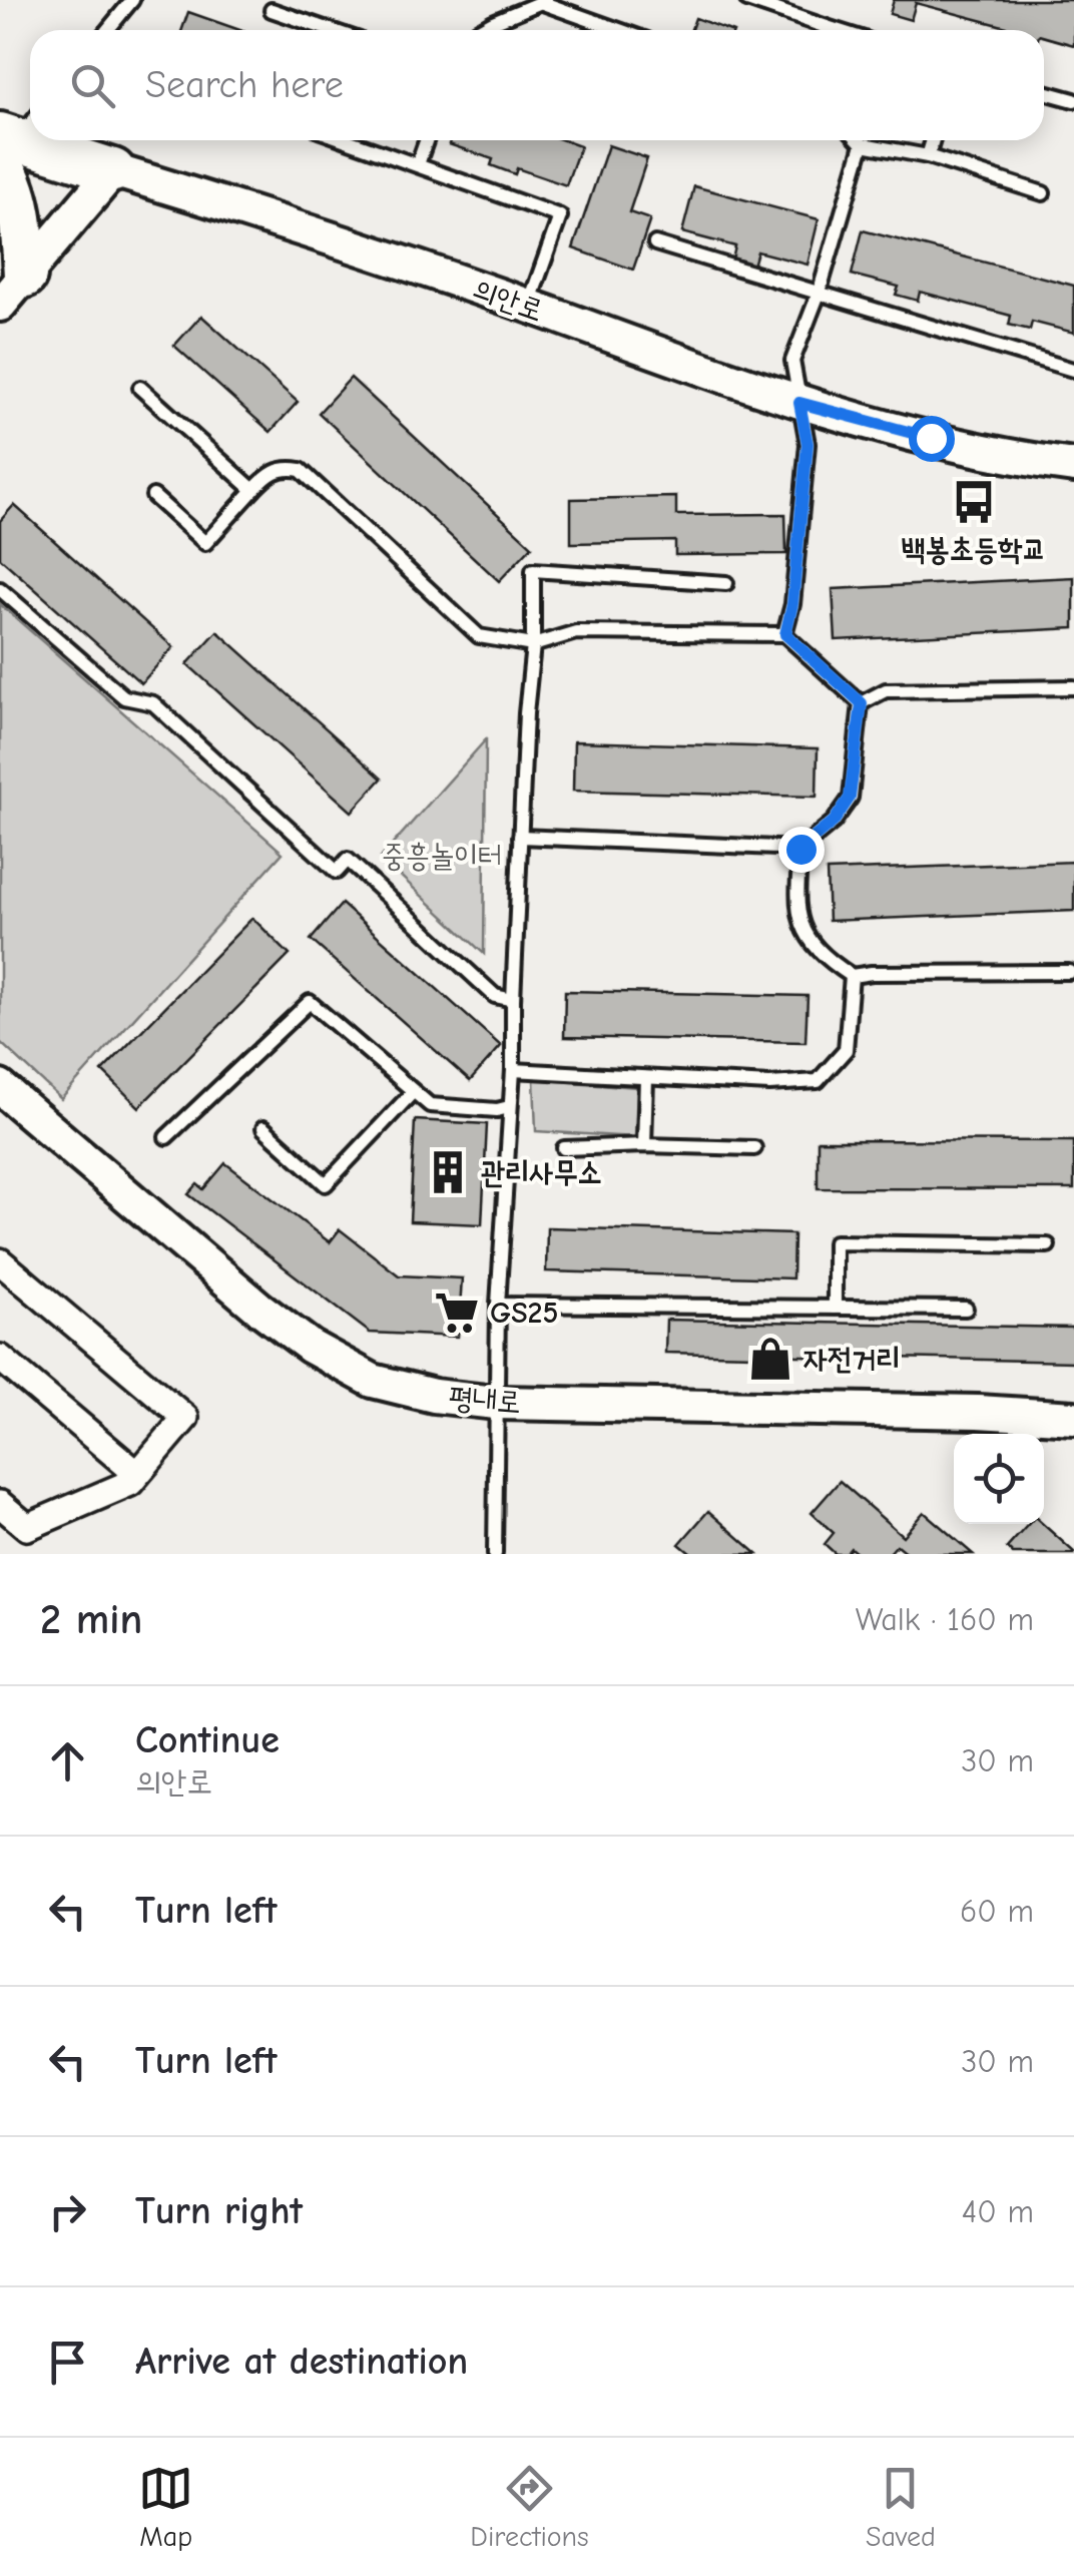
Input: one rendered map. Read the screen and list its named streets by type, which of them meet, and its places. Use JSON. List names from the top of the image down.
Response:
{
  "streets": {
    "street": ["의안로", "평내로"]
  },
  "parks": ["중흥놀이터"],
  "places": {
    "bus stop": ["백봉초등학교"],
    "building": ["관리사무소"],
    "supermarket": ["GS25"],
    "shop": ["자전거리"]
  },
  "page": {
    "search": "Search here",
    "heading": ["2 min", "Walk · 160 m"],
    "list": [
      ["Continue", "의안로", "30 m"],
      ["Turn left", "60 m"],
      ["Turn left", "30 m"],
      ["Turn right", "40 m"],
      "Arrive at destination"
    ],
    "nav": ["Map", "Directions", "Saved"]
  }
}
